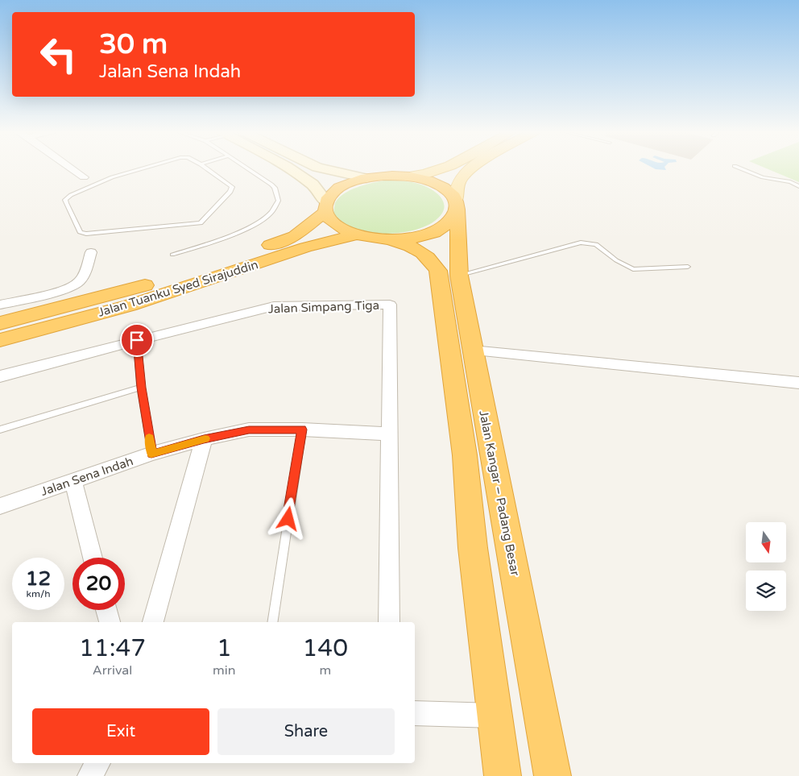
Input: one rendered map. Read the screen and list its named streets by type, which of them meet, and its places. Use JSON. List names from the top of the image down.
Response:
{
  "streets": {
    "highway": ["Jalan Tuanku Syed Sirajuddin", "Jalan Kangar – Padang Besar"],
    "street": ["Jalan Simpang Tiga", "Jalan Sena Indah"]
  },
  "crossings": [
    ["Jalan Tuanku Syed Sirajuddin", "Jalan Kangar – Padang Besar"],
    ["Jalan Simpang Tiga", "Jalan Sena Indah"]
  ],
  "north": "bottom",
  "page": {
    "turn": ["30 m", "Jalan Sena Indah"],
    "speed": "12 km/h",
    "limit": "20",
    "eta": [
      "11:47",
      "Arrival",
      "1",
      "min",
      "140",
      "m"
    ],
    "buttons": ["Exit", "Share"]
  }
}
